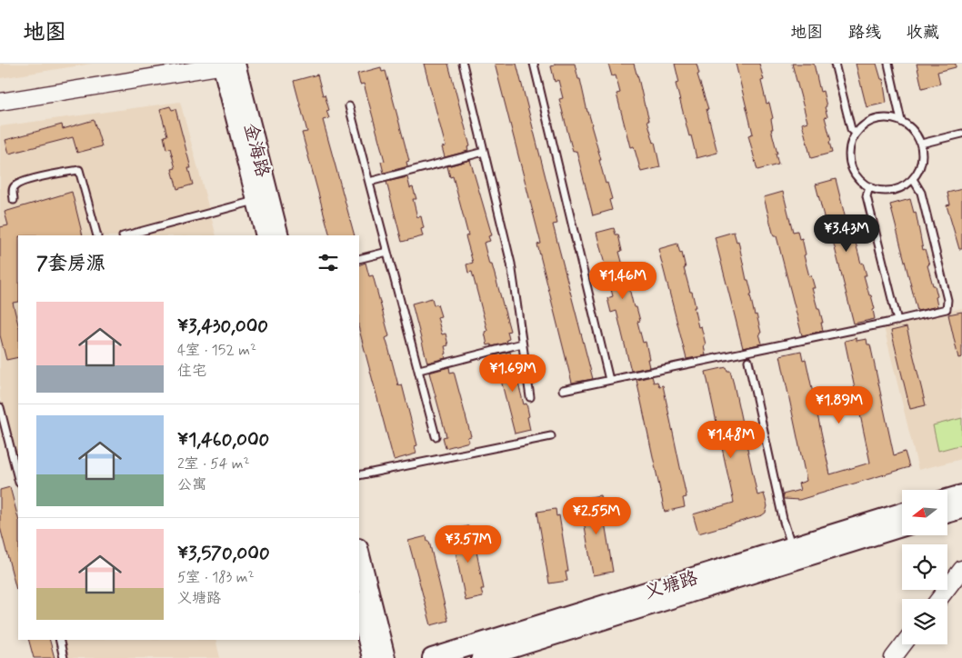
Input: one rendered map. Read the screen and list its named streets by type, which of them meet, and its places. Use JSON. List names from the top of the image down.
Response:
{
  "streets": {
    "main road": ["金海路", "义塘路"]
  },
  "north": "left",
  "page": {
    "header": "地图",
    "nav": ["地图", "路线", "收藏"],
    "price": [
      "¥3.43M",
      "¥1.46M",
      "¥1.69M",
      "¥1.89M",
      "¥1.48M",
      "¥2.55M",
      "¥3.57M"
    ],
    "heading": "7套房源",
    "list": [
      {
        "name": "¥3,430,000",
        "note": "4室 · 152 m² · 住宅"
      },
      {
        "name": "¥1,460,000",
        "note": "2室 · 54 m² · 公寓"
      },
      {
        "name": "¥3,570,000",
        "note": "5室 · 183 m² · 义塘路"
      }
    ]
  }
}
